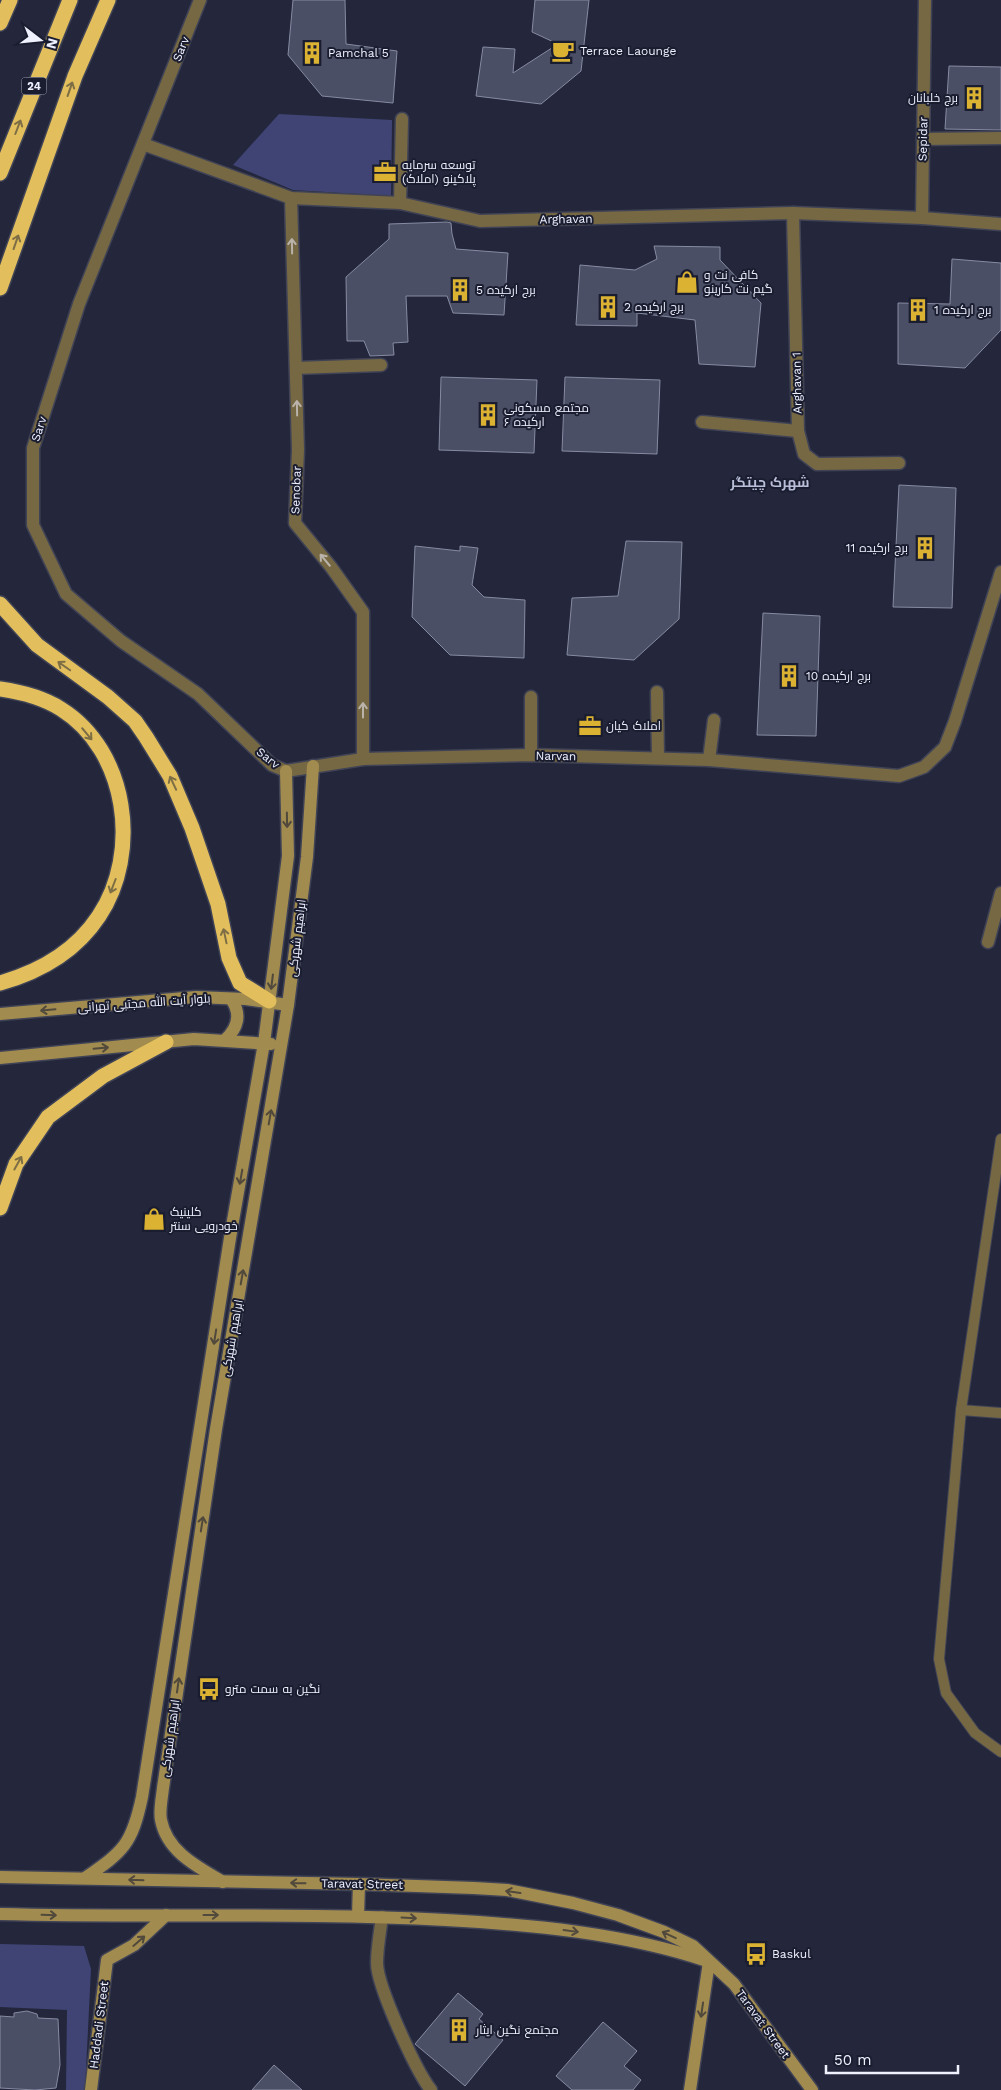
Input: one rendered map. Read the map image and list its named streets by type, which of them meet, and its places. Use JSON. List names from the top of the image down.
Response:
{
  "streets": {
    "highway": ["24"],
    "main road": [
      "ابراهیم شهرکی",
      "بلوار آیت الله مجتبی تهرانی",
      "Taravat Street",
      "Haddadi Street"
    ],
    "street": [
      "Sarv",
      "Sepidar",
      "Arghavan",
      "Arghavan 1",
      "Senobar",
      "Narvan"
    ]
  },
  "crossings": [
    ["Sarv", "Arghavan"],
    ["Sarv", "Narvan"],
    ["Sarv", "ابراهیم شهرکی"],
    ["Sepidar", "Arghavan"],
    ["Arghavan", "Arghavan 1"],
    ["Arghavan", "Senobar"],
    ["Senobar", "Narvan"],
    ["Narvan", "ابراهیم شهرکی"],
    ["ابراهیم شهرکی", "بلوار آیت الله مجتبی تهرانی"],
    ["ابراهیم شهرکی", "Taravat Street"],
    ["Taravat Street", "Haddadi Street"]
  ],
  "one_way": ["Senobar", "Haddadi Street"],
  "districts": ["شهرک چیتگر"],
  "places": {
    "cafe": ["Terrace Laounge"],
    "building": [
      "Pamchal 5",
      "برج خلبانان",
      "برج ارکیده 5",
      "برج ارکیده 2",
      "برج ارکیده 1",
      "مجتمع مسکونی ارکیده ۶",
      "برج ارکیده 11",
      "برج ارکیده 10",
      "مجتمع نگین ایثار"
    ],
    "office": ["توسعه سرمایه پلاکینو (املاک)", "املاک کیان"],
    "shop": ["کافی نت و گیم نت کارینو", "کلینیک خودرویی سنتر"],
    "bus stop": ["نگین به سمت مترو", "Baskul"]
  },
  "scale_bar": "50 m",
  "north": "right"
}
